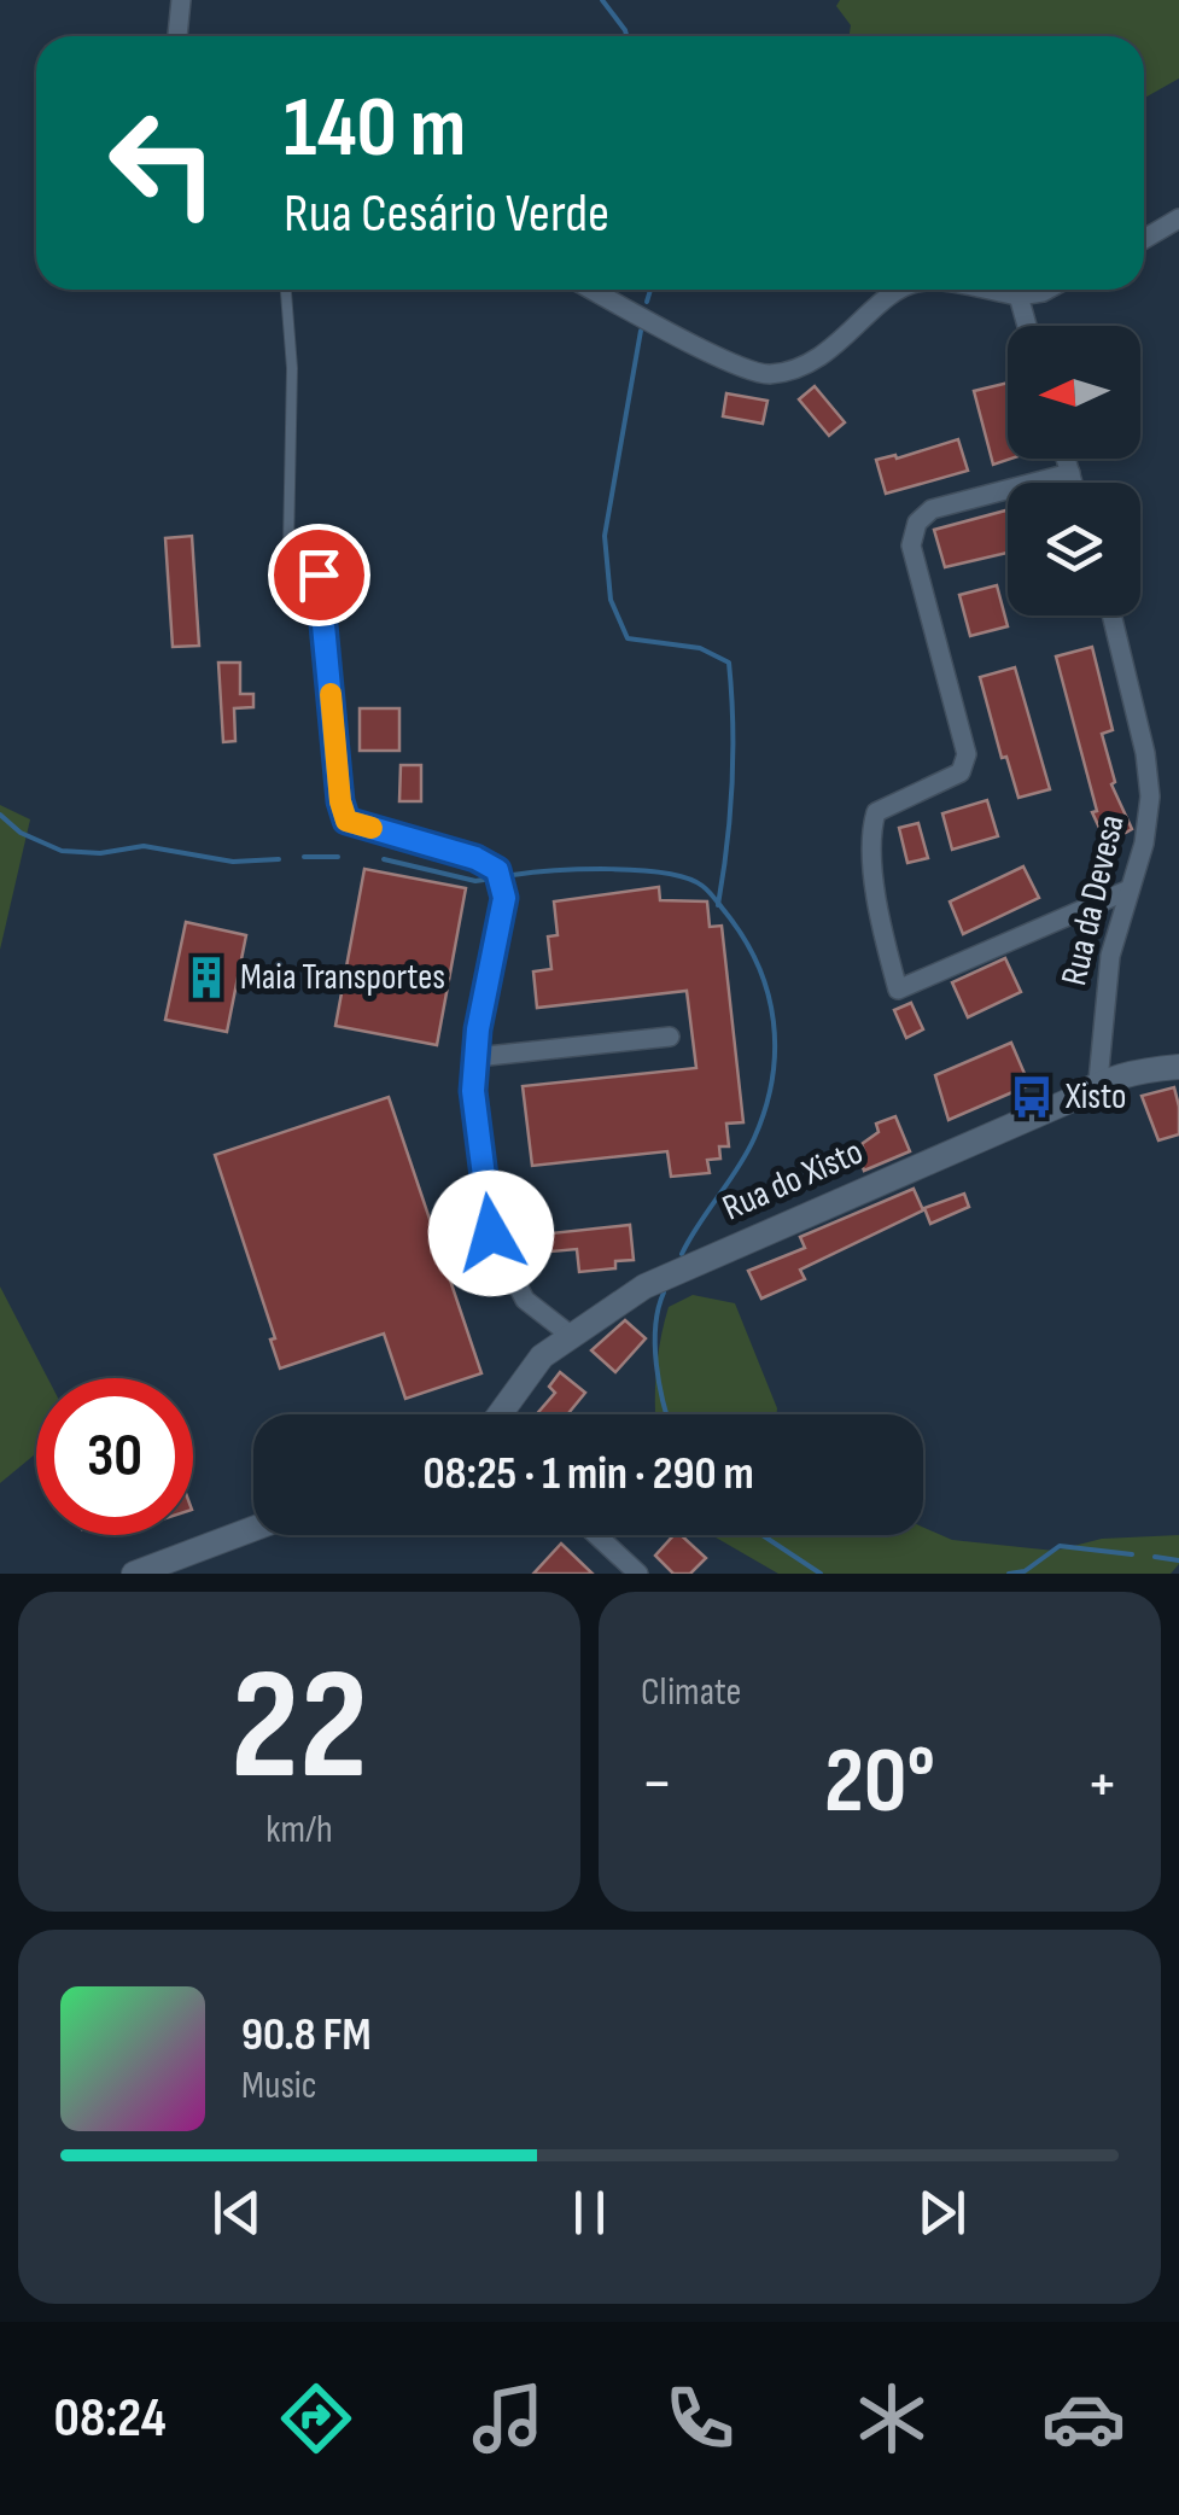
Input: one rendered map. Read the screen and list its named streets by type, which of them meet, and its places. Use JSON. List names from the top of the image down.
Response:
{
  "streets": {
    "street": ["Rua da Devesa", "Rua do Xisto"]
  },
  "crossings": [
    ["Rua da Devesa", "Rua do Xisto"]
  ],
  "places": {
    "building": ["Maia Transportes"],
    "bus stop": ["Xisto"]
  },
  "north": "left",
  "page": {
    "turn": ["140 m", "Rua Cesário Verde"],
    "limit": "30",
    "trip": "08:25 · 1 min · 290 m",
    "tile": [
      ["22", "km/h"],
      "Climate"
    ],
    "heat": ["−", "20°", "+"],
    "song": ["90.8 FM", "Music"],
    "tabs": "08:24"
  }
}
